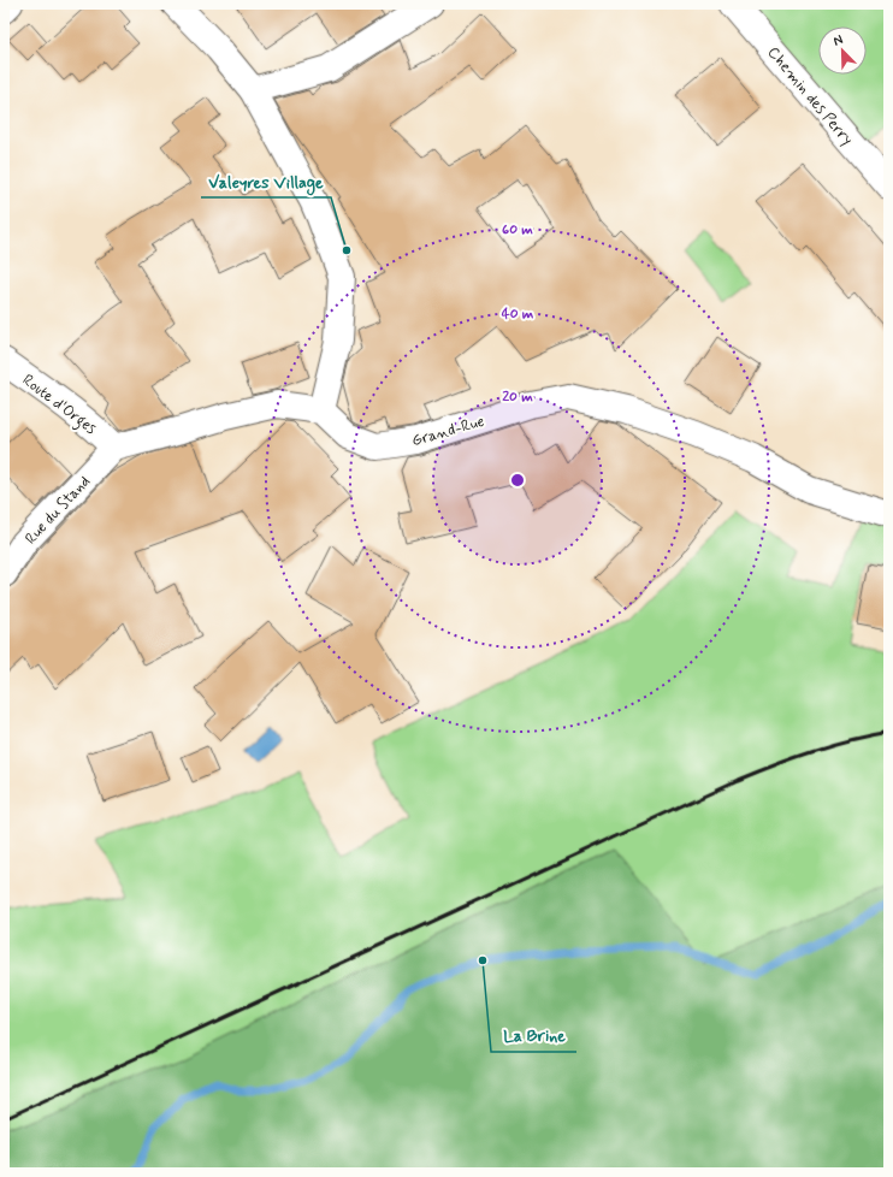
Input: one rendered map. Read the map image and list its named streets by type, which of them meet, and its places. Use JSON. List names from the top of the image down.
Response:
{
  "streets": {
    "street": [
      "Chemin des Perry",
      "Route d'Orges",
      "Grand-Rue",
      "Rue du Stand"
    ]
  },
  "crossings": [
    ["Route d'Orges", "Rue du Stand"]
  ],
  "places": ["Valeyres Village", "La Brine"],
  "north": "top left",
  "rings": ["60 m", "40 m", "20 m"]
}
